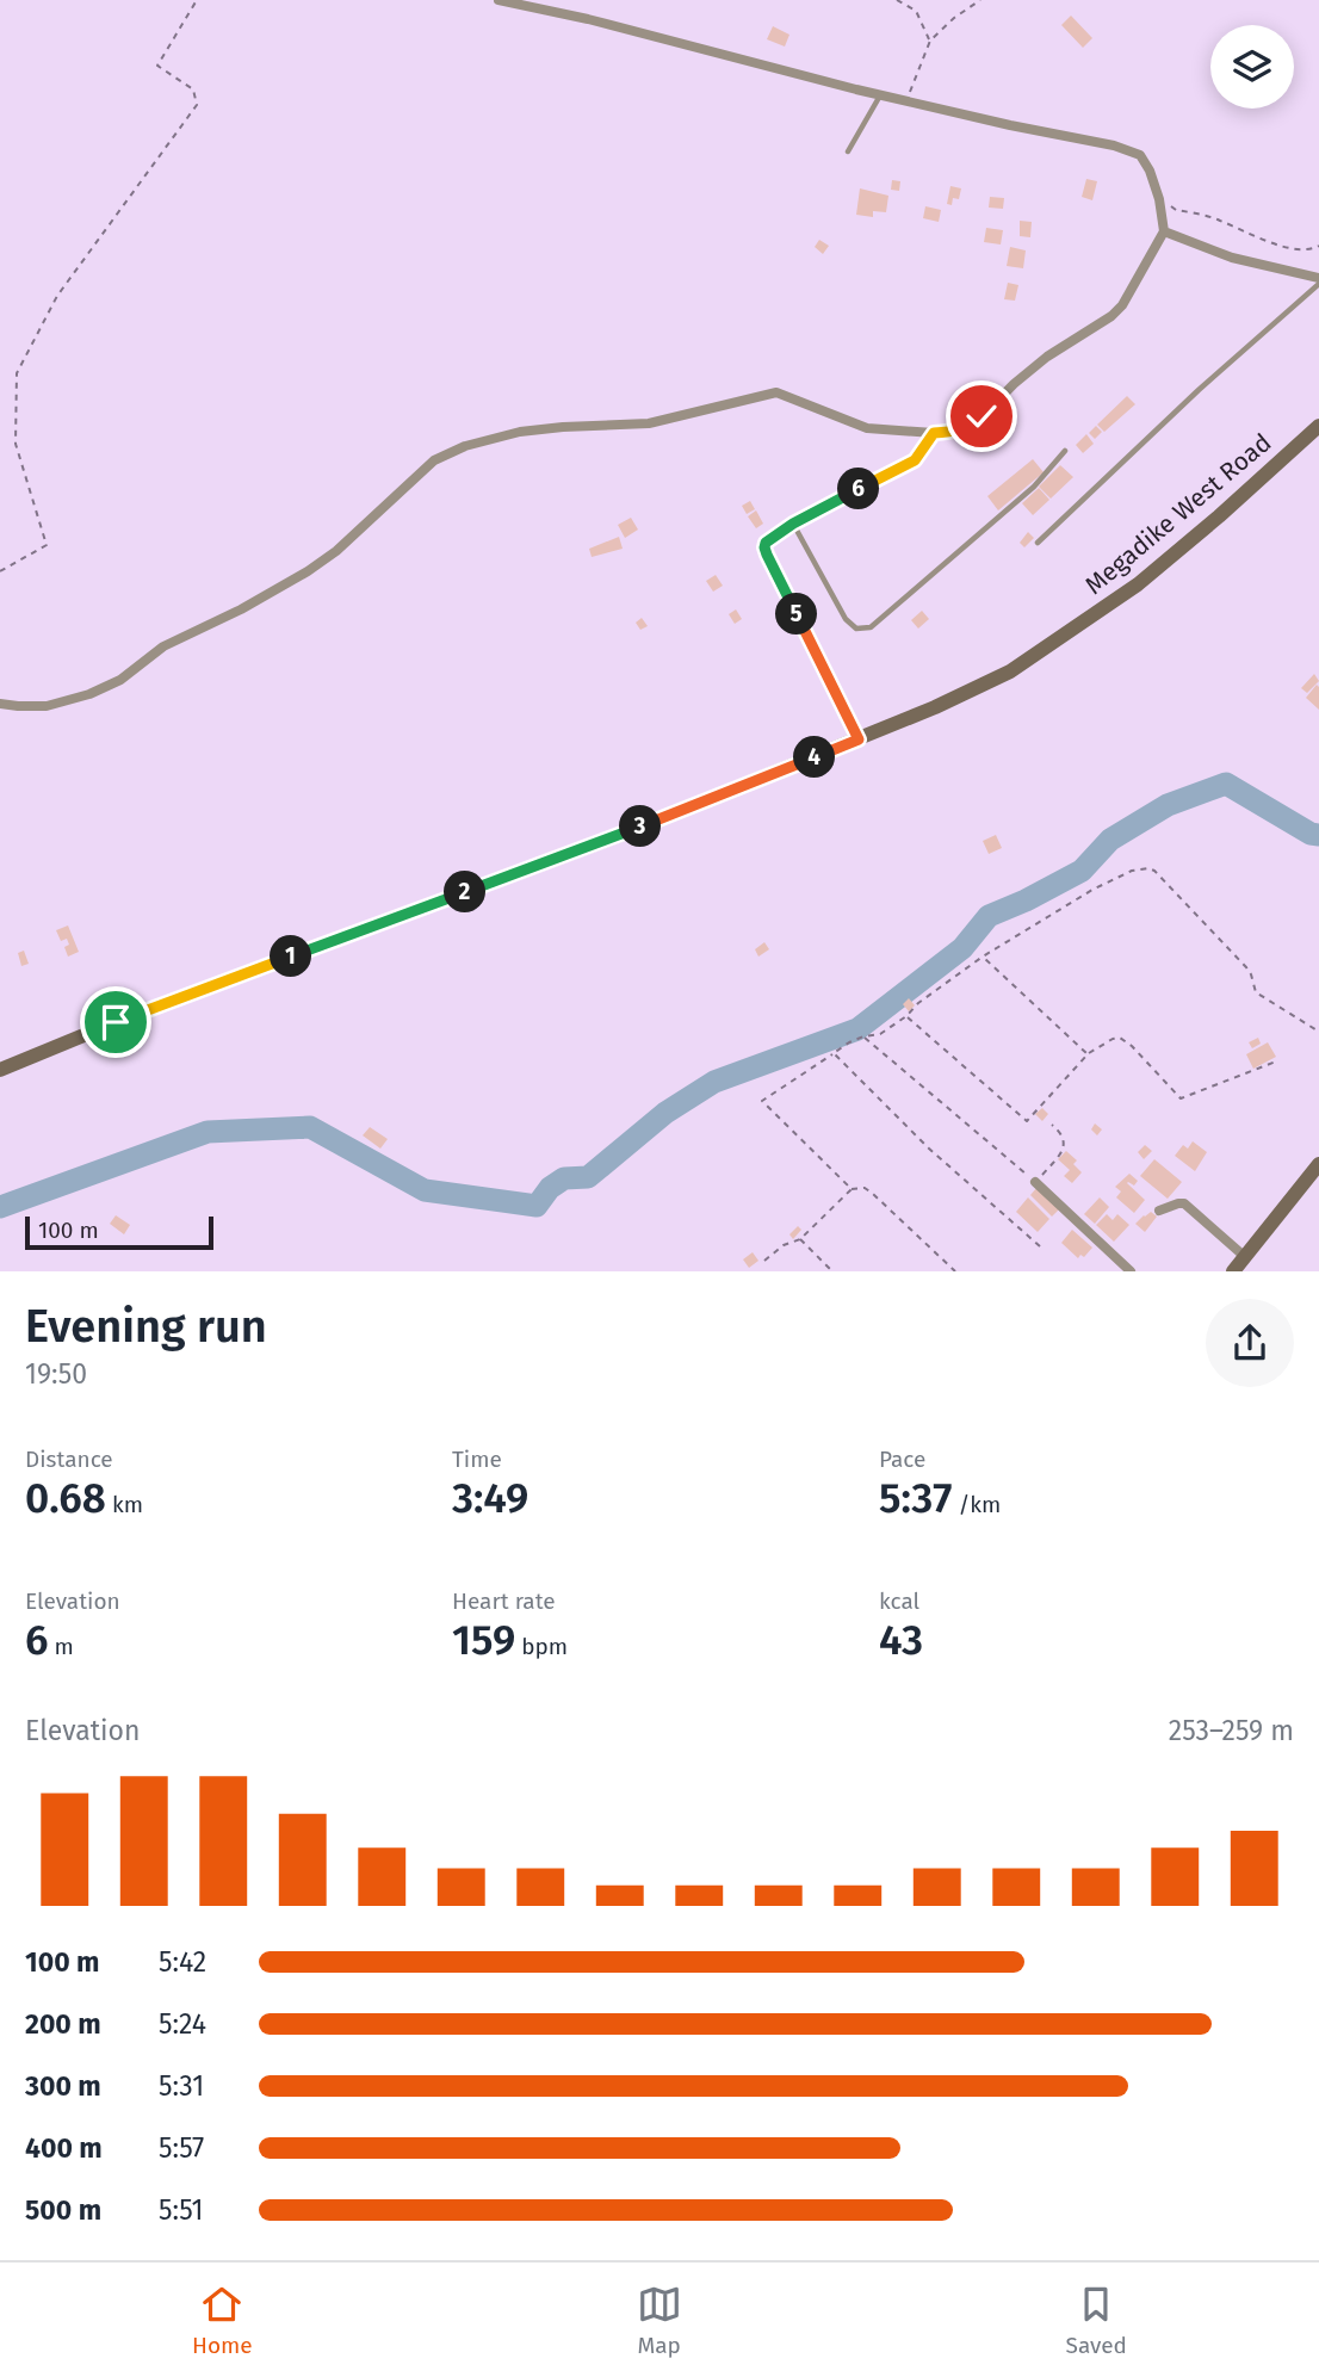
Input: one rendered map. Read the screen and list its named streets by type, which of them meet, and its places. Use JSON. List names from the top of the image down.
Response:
{
  "streets": {
    "street": ["Megadike West Road"]
  },
  "scale_bar": "100 m",
  "page": {
    "pins": [
      "6",
      "5",
      "4",
      "3",
      "2",
      "1"
    ],
    "scale": "100 m",
    "heading": ["Evening run", "19:50"],
    "stats": [
      ["Distance", "0.68 km"],
      ["Time", "3:49"],
      ["Pace", "5:37 /km"],
      ["Elevation", "6 m"],
      ["Heart rate", "159 bpm"],
      ["kcal", "43"]
    ],
    "chart": ["Elevation", "253–259 m"],
    "list": [
      {
        "name": "100 m",
        "note": "5:42"
      },
      {
        "name": "200 m",
        "note": "5:24"
      },
      {
        "name": "300 m",
        "note": "5:31"
      },
      {
        "name": "400 m",
        "note": "5:57"
      },
      {
        "name": "500 m",
        "note": "5:51"
      }
    ],
    "tabs": ["Home", "Map", "Saved"]
  }
}
